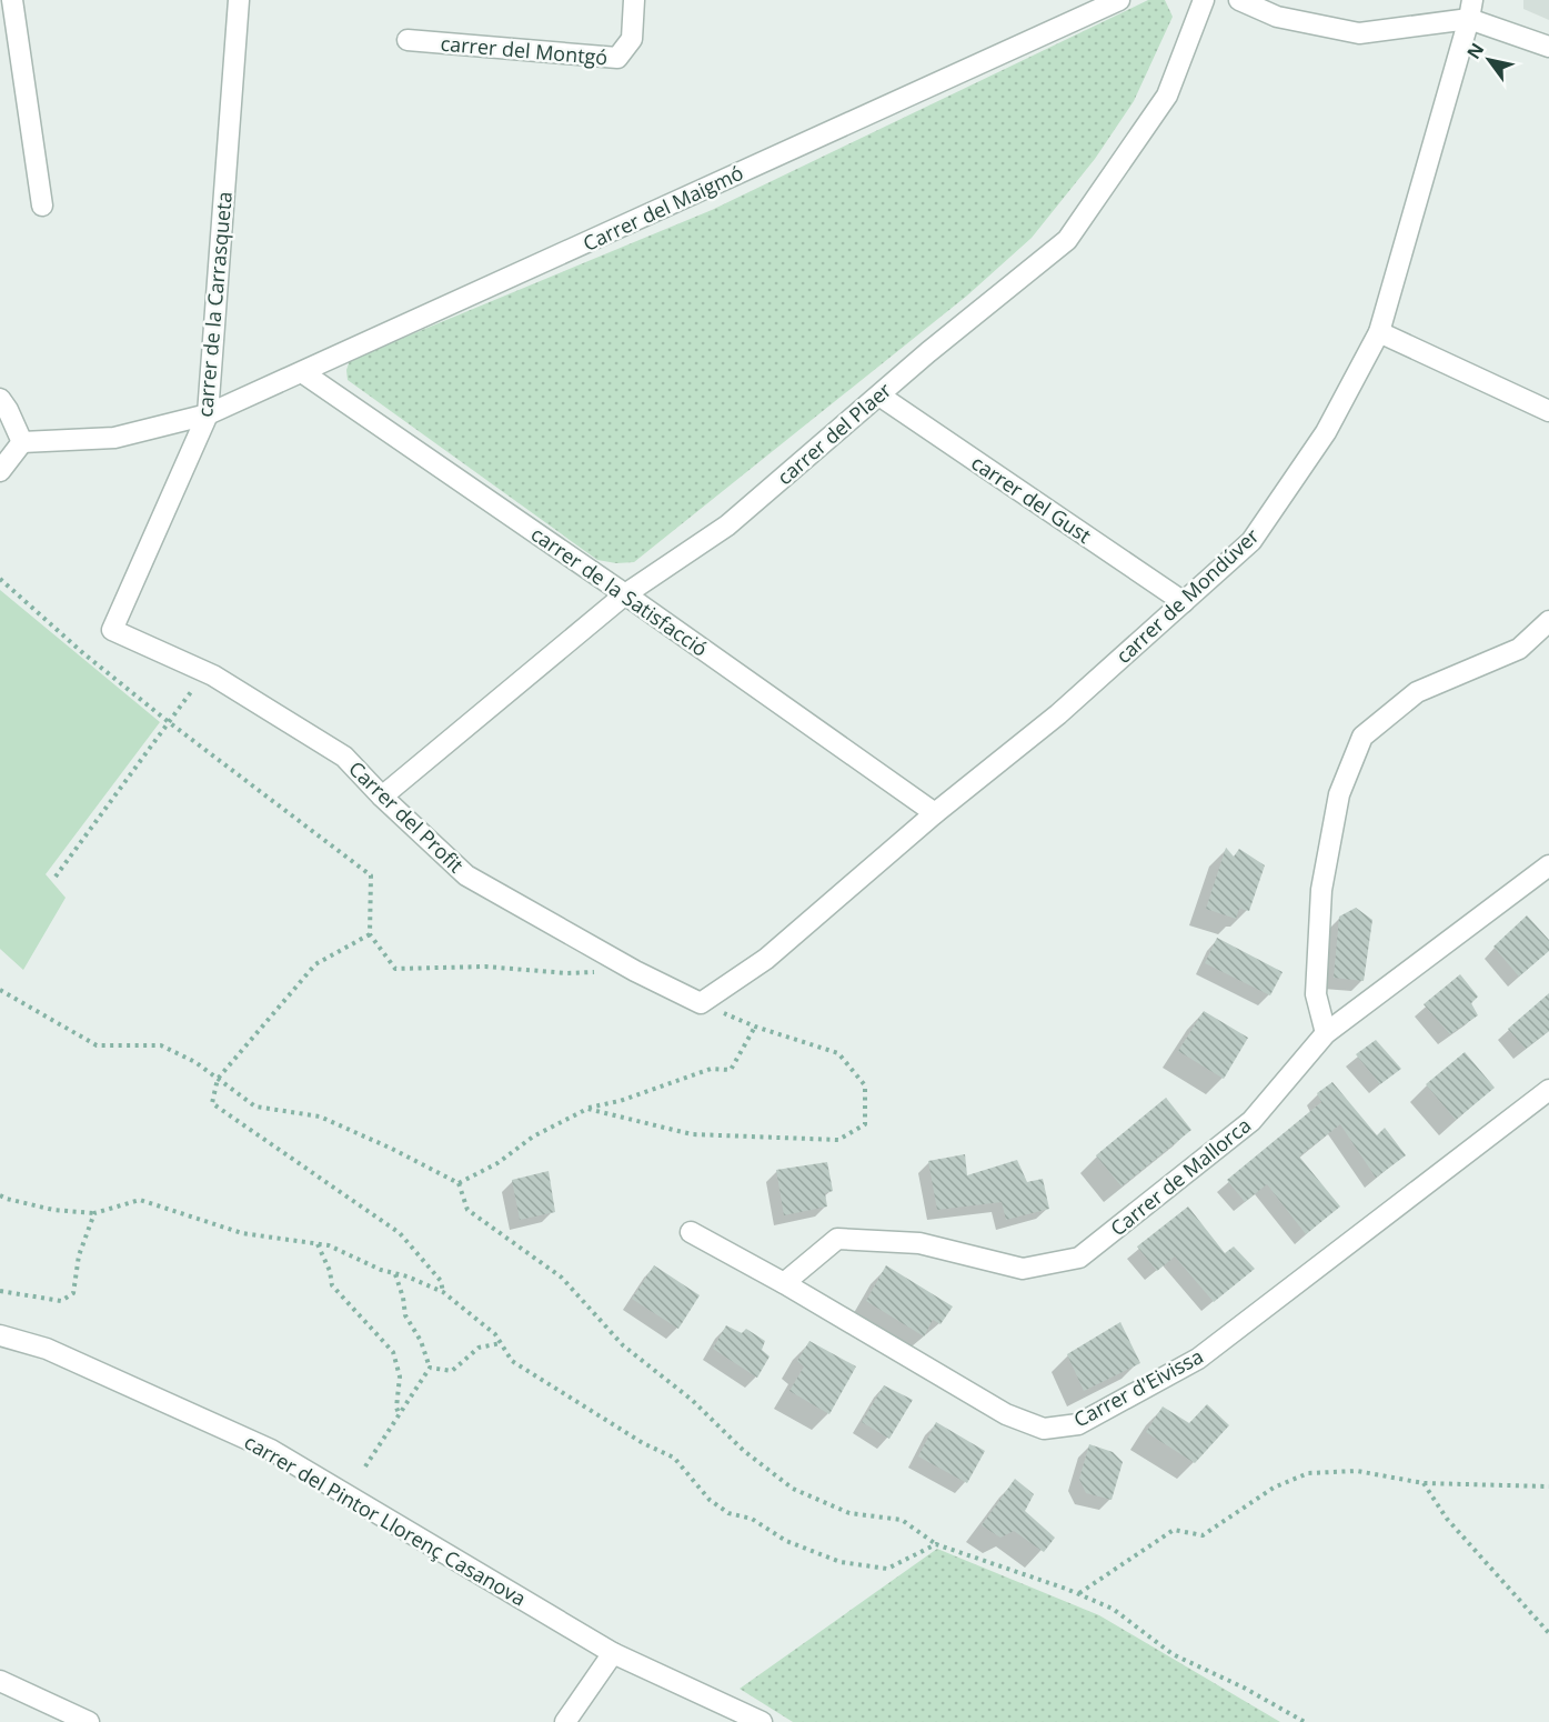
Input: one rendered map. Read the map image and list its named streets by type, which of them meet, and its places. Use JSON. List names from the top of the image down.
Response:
{
  "streets": {
    "street": [
      "carrer del Montgó",
      "Carrer del Maigmó",
      "carrer de la Carrasqueta",
      "carrer del Plaer",
      "carrer del Gust",
      "carrer de la Satisfacció",
      "carrer de Mondúver",
      "Carrer del Profit",
      "Carrer de Mallorca",
      "Carrer d'Eivissa",
      "carrer del Pintor Llorenç Casanova"
    ]
  },
  "crossings": [
    ["Carrer del Maigmó", "carrer de la Carrasqueta"],
    ["Carrer del Maigmó", "carrer de la Satisfacció"],
    ["carrer de la Carrasqueta", "Carrer del Profit"],
    ["carrer del Plaer", "carrer del Gust"],
    ["carrer del Plaer", "carrer de la Satisfacció"],
    ["carrer del Plaer", "Carrer del Profit"],
    ["carrer del Gust", "carrer de Mondúver"],
    ["carrer de la Satisfacció", "carrer de Mondúver"],
    ["carrer de Mondúver", "Carrer del Profit"],
    ["Carrer de Mallorca", "Carrer d'Eivissa"]
  ],
  "north": "top left"
}
